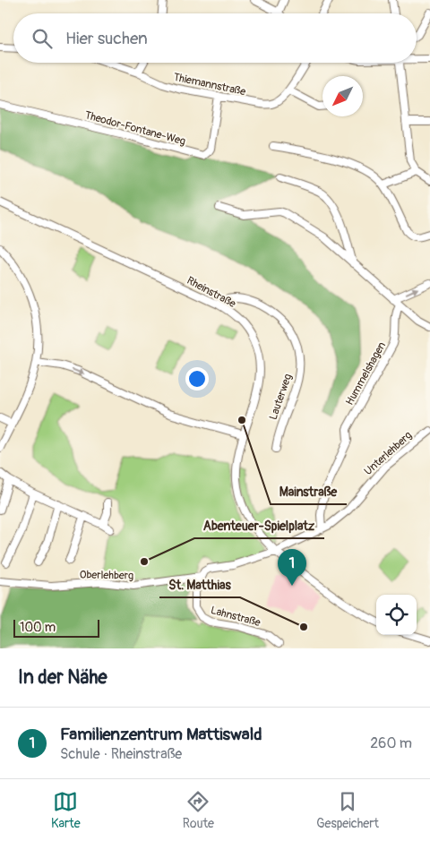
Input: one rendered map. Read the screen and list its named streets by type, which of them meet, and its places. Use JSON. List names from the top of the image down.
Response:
{
  "streets": {
    "street": [
      "Thiemannstraße",
      "Theodor-Fontane-Weg",
      "Rheinstraße",
      "Hummelshagen",
      "Lauterweg",
      "Unterlehberg",
      "Oberlehberg",
      "Lahnstraße"
    ]
  },
  "crossings": [
    ["Thiemannstraße", "Theodor-Fontane-Weg"],
    ["Rheinstraße", "Lauterweg"],
    ["Rheinstraße", "Unterlehberg"],
    ["Hummelshagen", "Unterlehberg"],
    ["Oberlehberg", "Lahnstraße"]
  ],
  "places": ["Mainstraße", "Abenteuer-Spielplatz", "St. Matthias"],
  "scale_bar": "100 m",
  "north": "bottom left",
  "page": {
    "search": "Hier suchen",
    "pins": "1",
    "scale": "100 m",
    "heading": "In der Nähe",
    "list": [
      {
        "mark": "1",
        "name": "Familienzentrum Mattiswald",
        "note": "Schule · Rheinstraße",
        "value": "260 m"
      }
    ],
    "nav": ["Karte", "Route", "Gespeichert"]
  }
}
